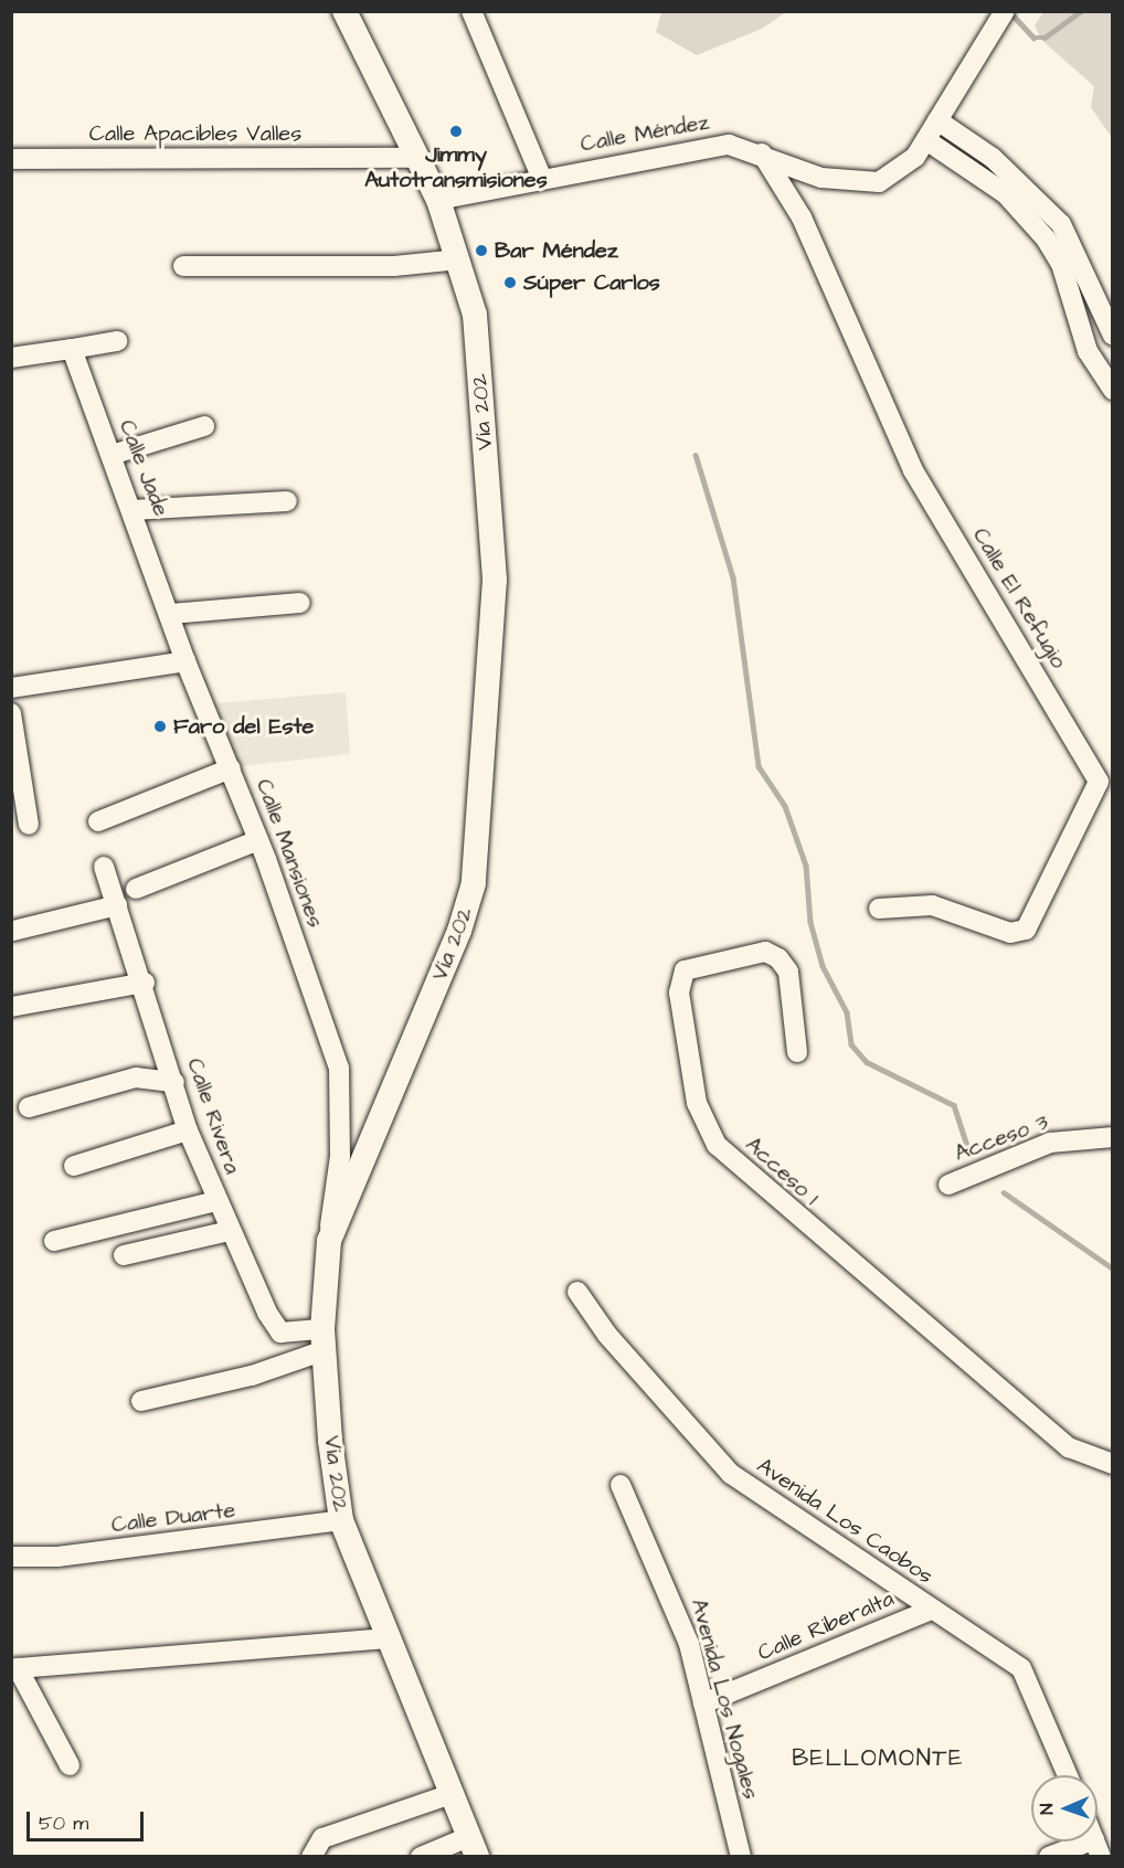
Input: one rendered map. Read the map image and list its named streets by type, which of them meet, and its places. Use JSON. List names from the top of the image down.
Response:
{
  "streets": {
    "main road": ["Vía 202"],
    "street": [
      "Calle Apacibles Valles",
      "Calle Méndez",
      "Calle Jade",
      "Calle El Refugio",
      "Calle Mansiones",
      "Calle Rivera",
      "Acceso 3",
      "Acceso 1",
      "Calle Duarte",
      "Avenida Los Caobos",
      "Calle Riberalta",
      "Avenida Los Nogales"
    ]
  },
  "crossings": [
    ["Calle Apacibles Valles", "Vía 202"],
    ["Calle Méndez", "Vía 202"],
    ["Calle Méndez", "Calle El Refugio"],
    ["Vía 202", "Calle Mansiones"],
    ["Vía 202", "Calle Rivera"],
    ["Vía 202", "Calle Duarte"],
    ["Calle Jade", "Calle Mansiones"],
    ["Avenida Los Caobos", "Calle Riberalta"],
    ["Calle Riberalta", "Avenida Los Nogales"]
  ],
  "districts": ["BELLOMONTE"],
  "places": [
    "Jimmy Autotransmisiones",
    "Bar Méndez",
    "Súper Carlos",
    "Faro del Este"
  ],
  "scale_bar": "50 m",
  "north": "left"
}
